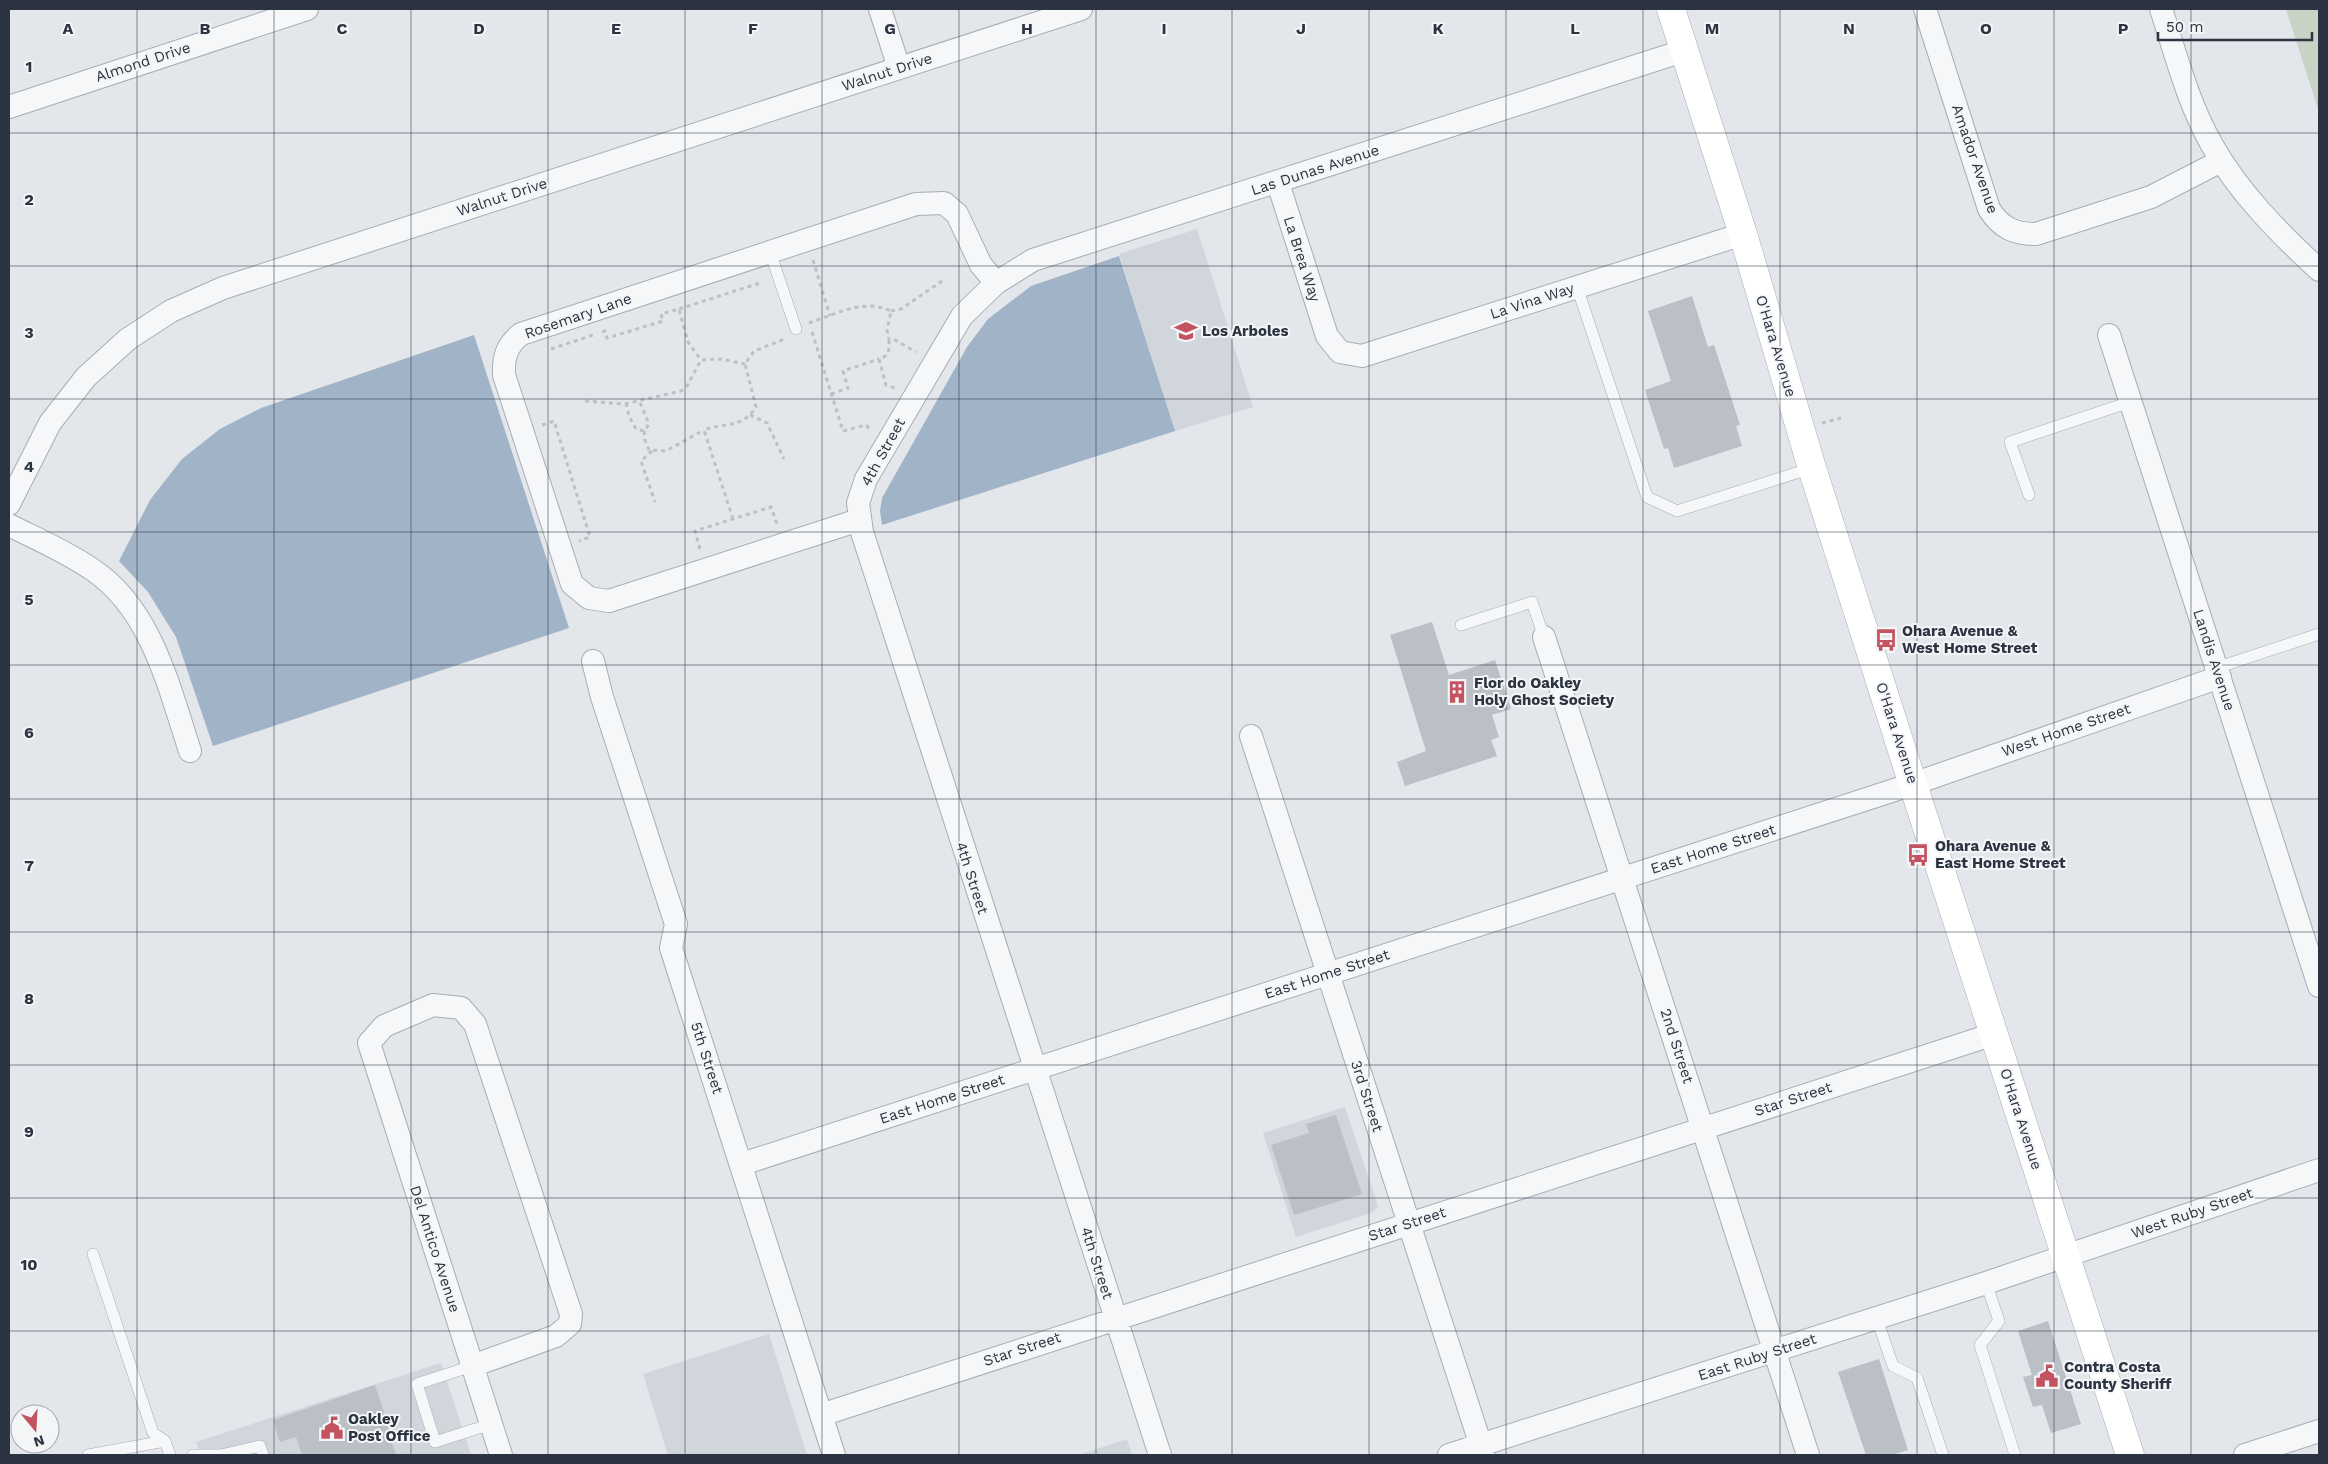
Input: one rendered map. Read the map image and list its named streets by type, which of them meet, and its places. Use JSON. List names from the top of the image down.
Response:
{
  "streets": {
    "main road": ["O'Hara Avenue"],
    "street": [
      "Almond Drive",
      "Walnut Drive",
      "Amador Avenue",
      "Las Dunas Avenue",
      "La Brea Way",
      "La Vina Way",
      "Rosemary Lane",
      "4th Street",
      "Landis Avenue",
      "West Home Street",
      "East Home Street",
      "2nd Street",
      "5th Street",
      "3rd Street",
      "Star Street",
      "West Ruby Street",
      "Del Antico Avenue",
      "East Ruby Street"
    ]
  },
  "crossings": [
    ["Las Dunas Avenue", "La Brea Way"],
    ["Las Dunas Avenue", "Rosemary Lane"],
    ["Las Dunas Avenue", "O'Hara Avenue"],
    ["Las Dunas Avenue", "4th Street"],
    ["La Brea Way", "La Vina Way"],
    ["La Vina Way", "O'Hara Avenue"],
    ["Rosemary Lane", "4th Street"],
    ["O'Hara Avenue", "West Home Street"],
    ["O'Hara Avenue", "East Home Street"],
    ["O'Hara Avenue", "Star Street"],
    ["O'Hara Avenue", "West Ruby Street"],
    ["O'Hara Avenue", "East Ruby Street"],
    ["4th Street", "East Home Street"],
    ["4th Street", "Star Street"],
    ["Landis Avenue", "West Home Street"],
    ["West Home Street", "East Home Street"],
    ["East Home Street", "2nd Street"],
    ["East Home Street", "5th Street"],
    ["East Home Street", "3rd Street"],
    ["2nd Street", "Star Street"],
    ["2nd Street", "East Ruby Street"],
    ["5th Street", "Star Street"],
    ["3rd Street", "Star Street"],
    ["3rd Street", "East Ruby Street"],
    ["West Ruby Street", "East Ruby Street"]
  ],
  "places": {
    "school or university": ["Los Arboles"],
    "bus stop": ["Ohara Avenue & West Home Street", "Ohara Avenue & East Home Street"],
    "building": ["Flor do Oakley Holy Ghost Society"],
    "public building": ["Contra Costa County Sheriff", "Oakley Post Office"]
  },
  "scale_bar": "50 m",
  "north": "bottom",
  "grid": {
    "columns": [
      "A",
      "B",
      "C",
      "D",
      "E",
      "F",
      "G",
      "H",
      "I",
      "J",
      "K",
      "L",
      "M",
      "N",
      "O",
      "P"
    ],
    "rows": [
      "1",
      "2",
      "3",
      "4",
      "5",
      "6",
      "7",
      "8",
      "9",
      "10"
    ]
  }
}
